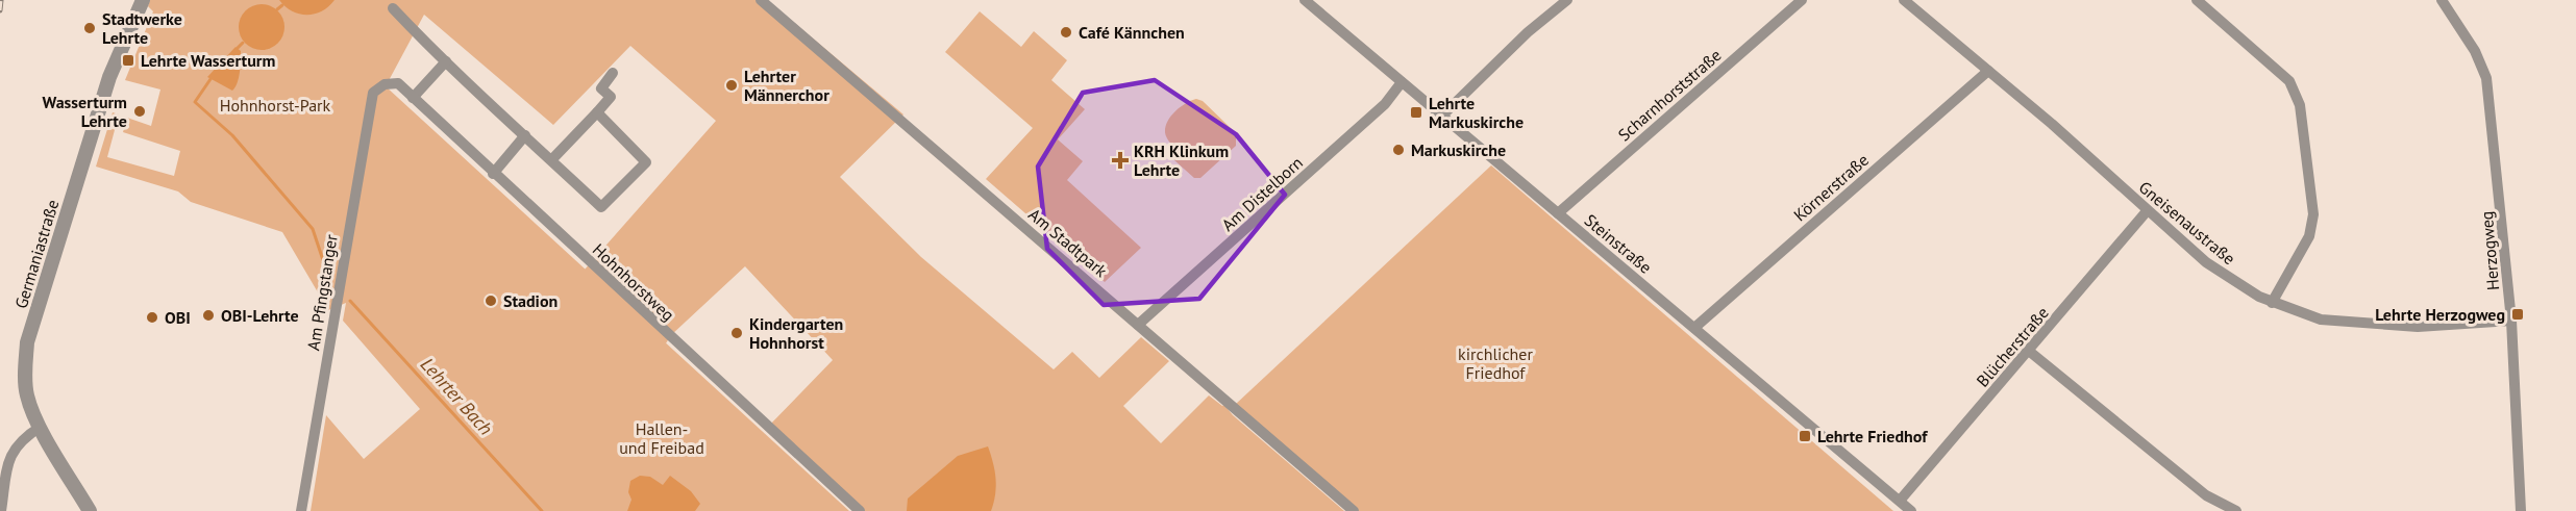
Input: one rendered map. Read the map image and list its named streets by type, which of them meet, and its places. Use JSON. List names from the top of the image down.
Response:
{
  "streets": {
    "street": [
      "Scharnhorststraße",
      "Körnerstraße",
      "Am Distelborn",
      "Gneisenaustraße",
      "Am Stadtpark",
      "Steinstraße",
      "Herzogweg",
      "Germaniastraße",
      "Hohnhorstweg",
      "Am Pfingstanger",
      "Blücherstraße"
    ]
  },
  "crossings": [
    ["Scharnhorststraße", "Steinstraße"],
    ["Körnerstraße", "Gneisenaustraße"],
    ["Körnerstraße", "Steinstraße"],
    ["Am Distelborn", "Am Stadtpark"],
    ["Am Distelborn", "Steinstraße"],
    ["Gneisenaustraße", "Herzogweg"],
    ["Gneisenaustraße", "Blücherstraße"],
    ["Steinstraße", "Blücherstraße"],
    ["Hohnhorstweg", "Am Pfingstanger"]
  ],
  "water": ["Lehrter Bach"],
  "parks": ["Hohnhorst-Park", "kirchlicher Friedhof", "Hallen- und Freibad"],
  "places": {
    "other": [
      "Stadtwerke Lehrte",
      "Café Kännchen",
      "Lehrter Männerchor",
      "Wasserturm Lehrte",
      "Markuskirche",
      "Stadion",
      "OBI-Lehrte",
      "OBI",
      "Kindergarten Hohnhorst"
    ],
    "transit": [
      "Lehrte Wasserturm",
      "Lehrte Markuskirche",
      "Lehrte Herzogweg",
      "Lehrte Friedhof"
    ],
    "health": ["KRH Klinkum Lehrte"]
  }
}
